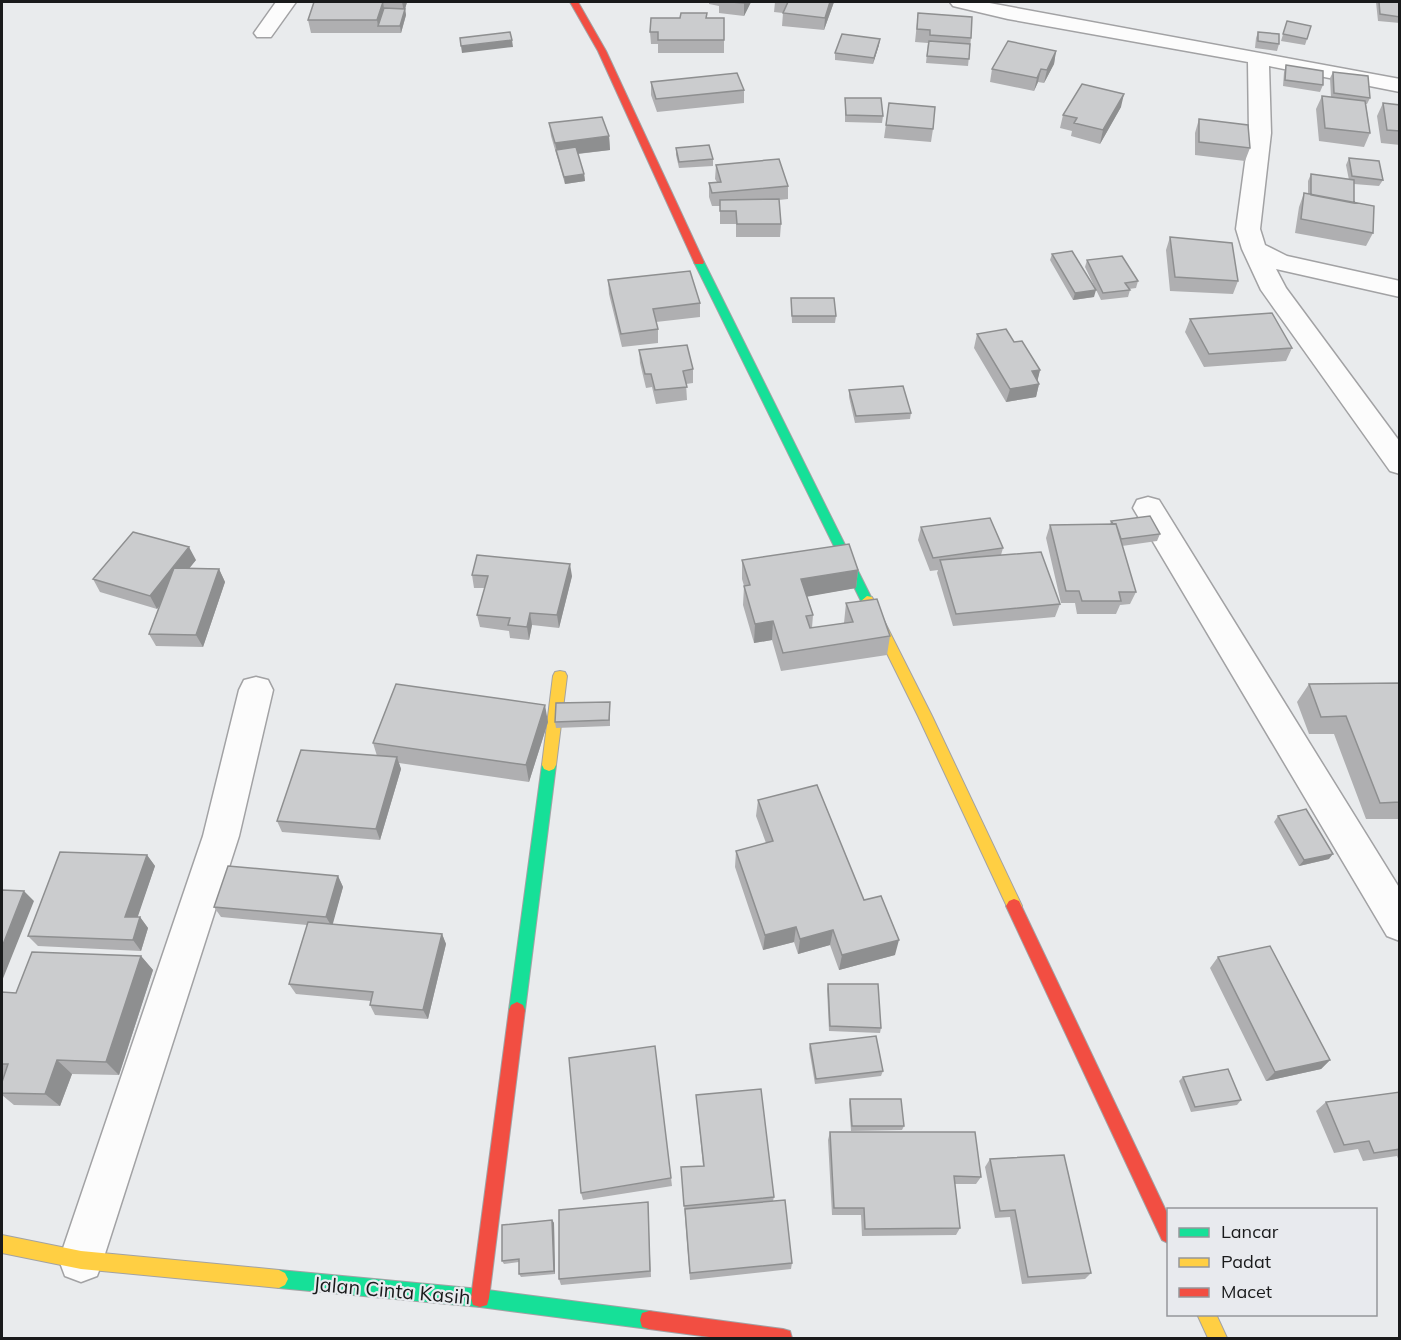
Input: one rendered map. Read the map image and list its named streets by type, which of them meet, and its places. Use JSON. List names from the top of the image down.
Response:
{
  "streets": {
    "street": ["Jalan Cinta Kasih"]
  },
  "legend": ["Lancar", "Padat", "Macet"]
}
